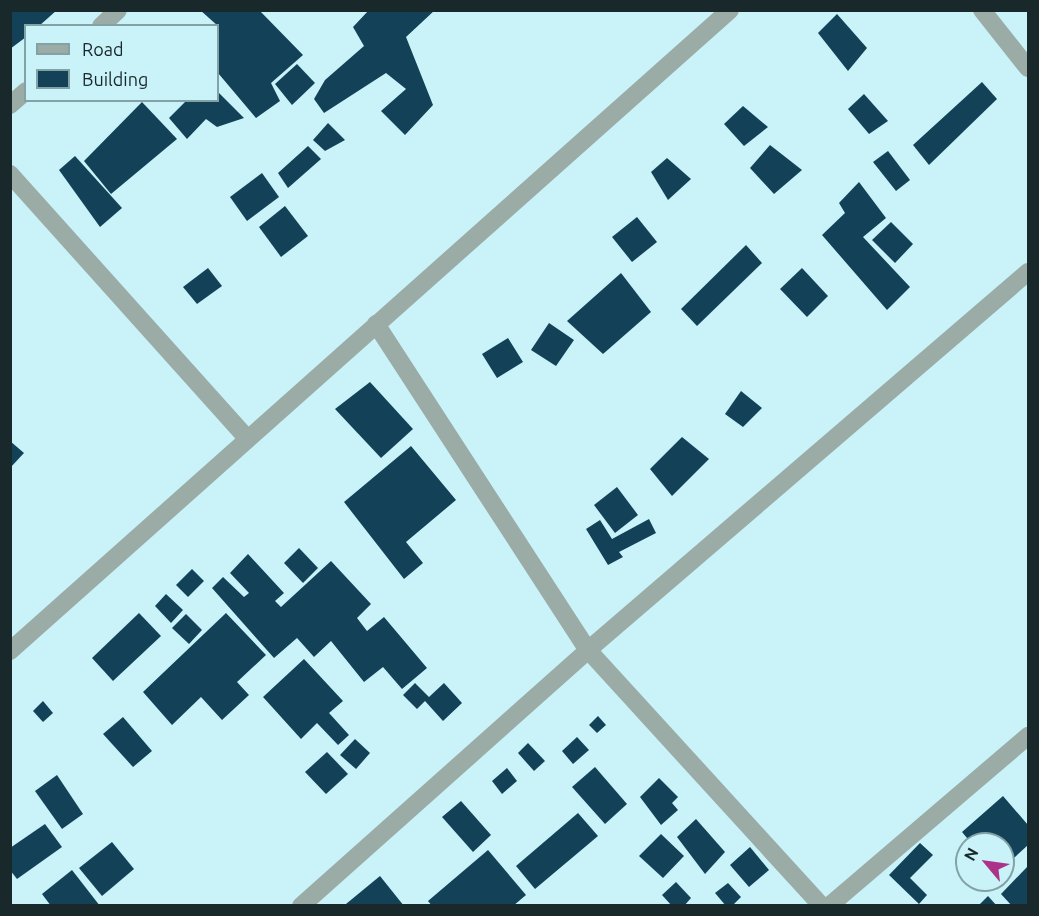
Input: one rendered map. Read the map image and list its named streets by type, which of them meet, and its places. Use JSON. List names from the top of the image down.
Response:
{
  "legend": ["Road", "Building"],
  "north": "top left"
}
